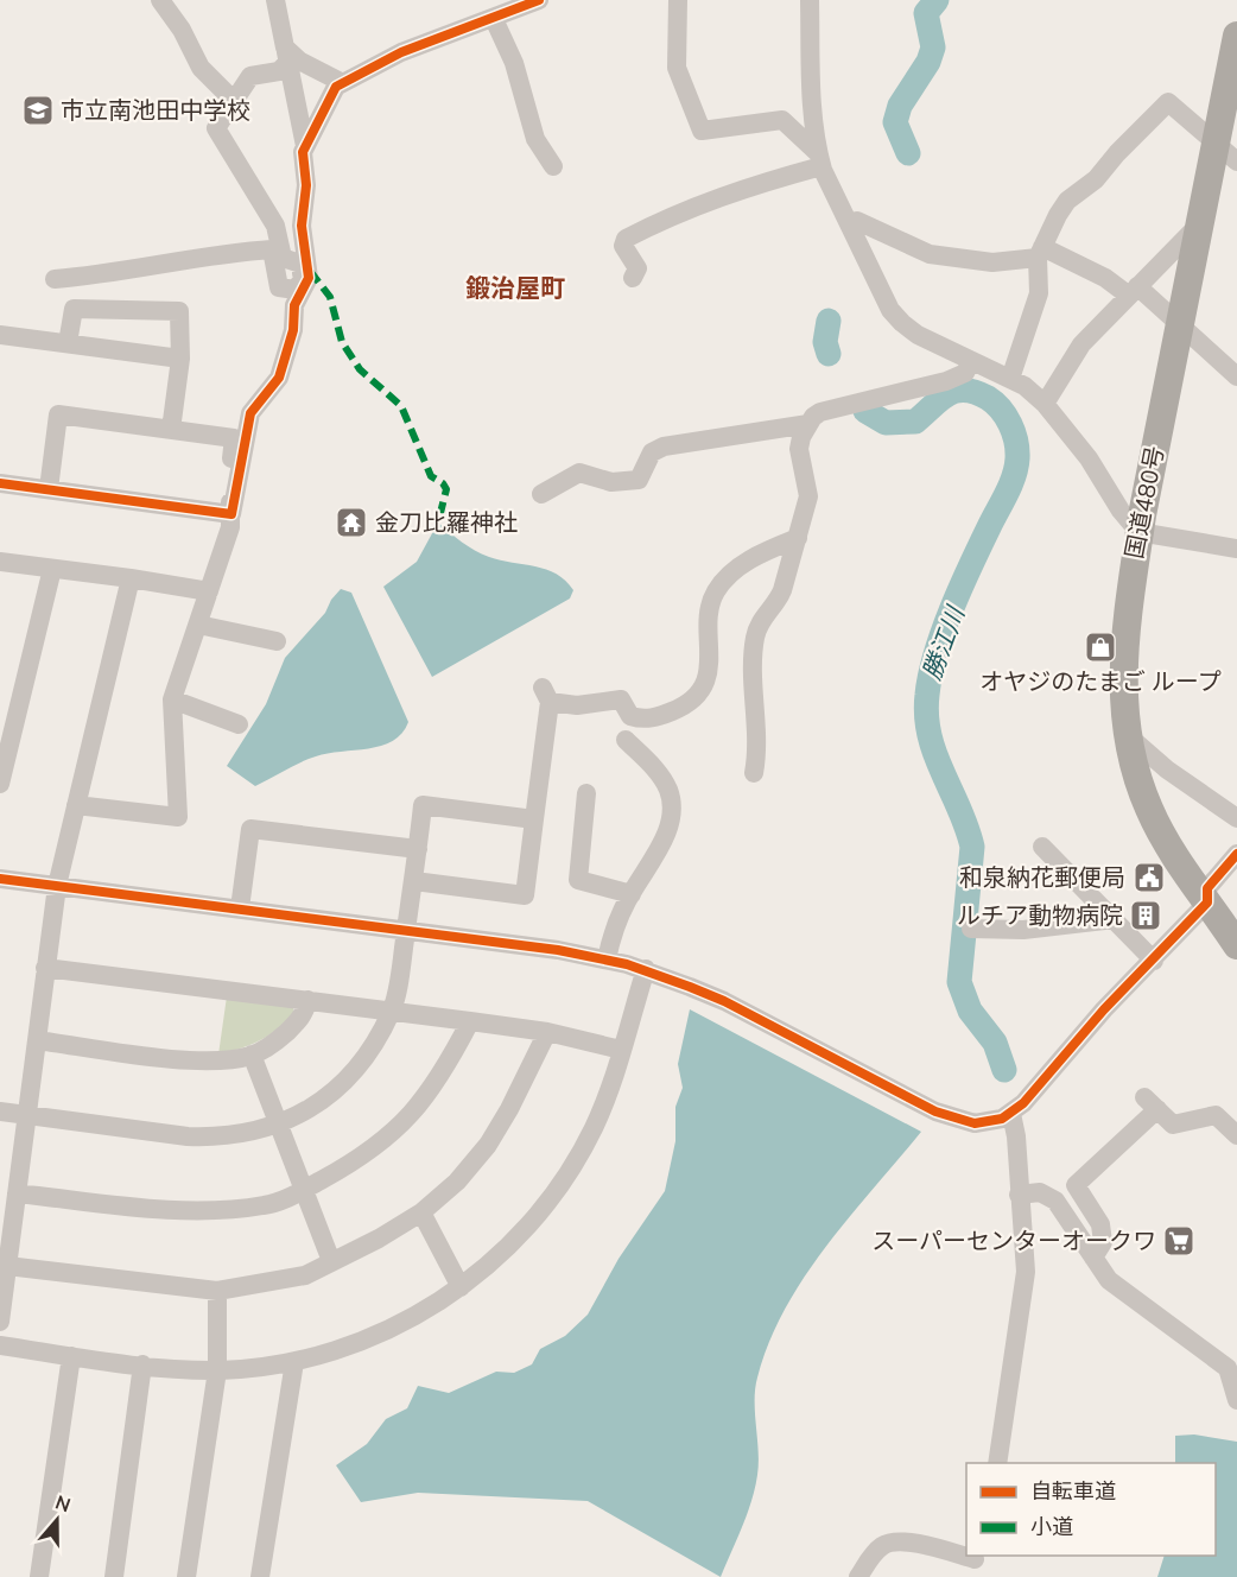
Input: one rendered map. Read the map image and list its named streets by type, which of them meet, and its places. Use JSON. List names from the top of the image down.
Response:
{
  "streets": {
    "highway": ["国道480号"]
  },
  "districts": ["鍛治屋町"],
  "water": ["勝江川"],
  "places": {
    "school or university": ["市立南池田中学校"],
    "temple": ["金刀比羅神社"],
    "shop": ["オヤジのたまご ループ"],
    "public building": ["和泉納花郵便局"],
    "building": ["ルチア動物病院"],
    "supermarket": ["スーパーセンターオークワ"]
  },
  "legend": ["自転車道", "小道"],
  "north": "top"
}
